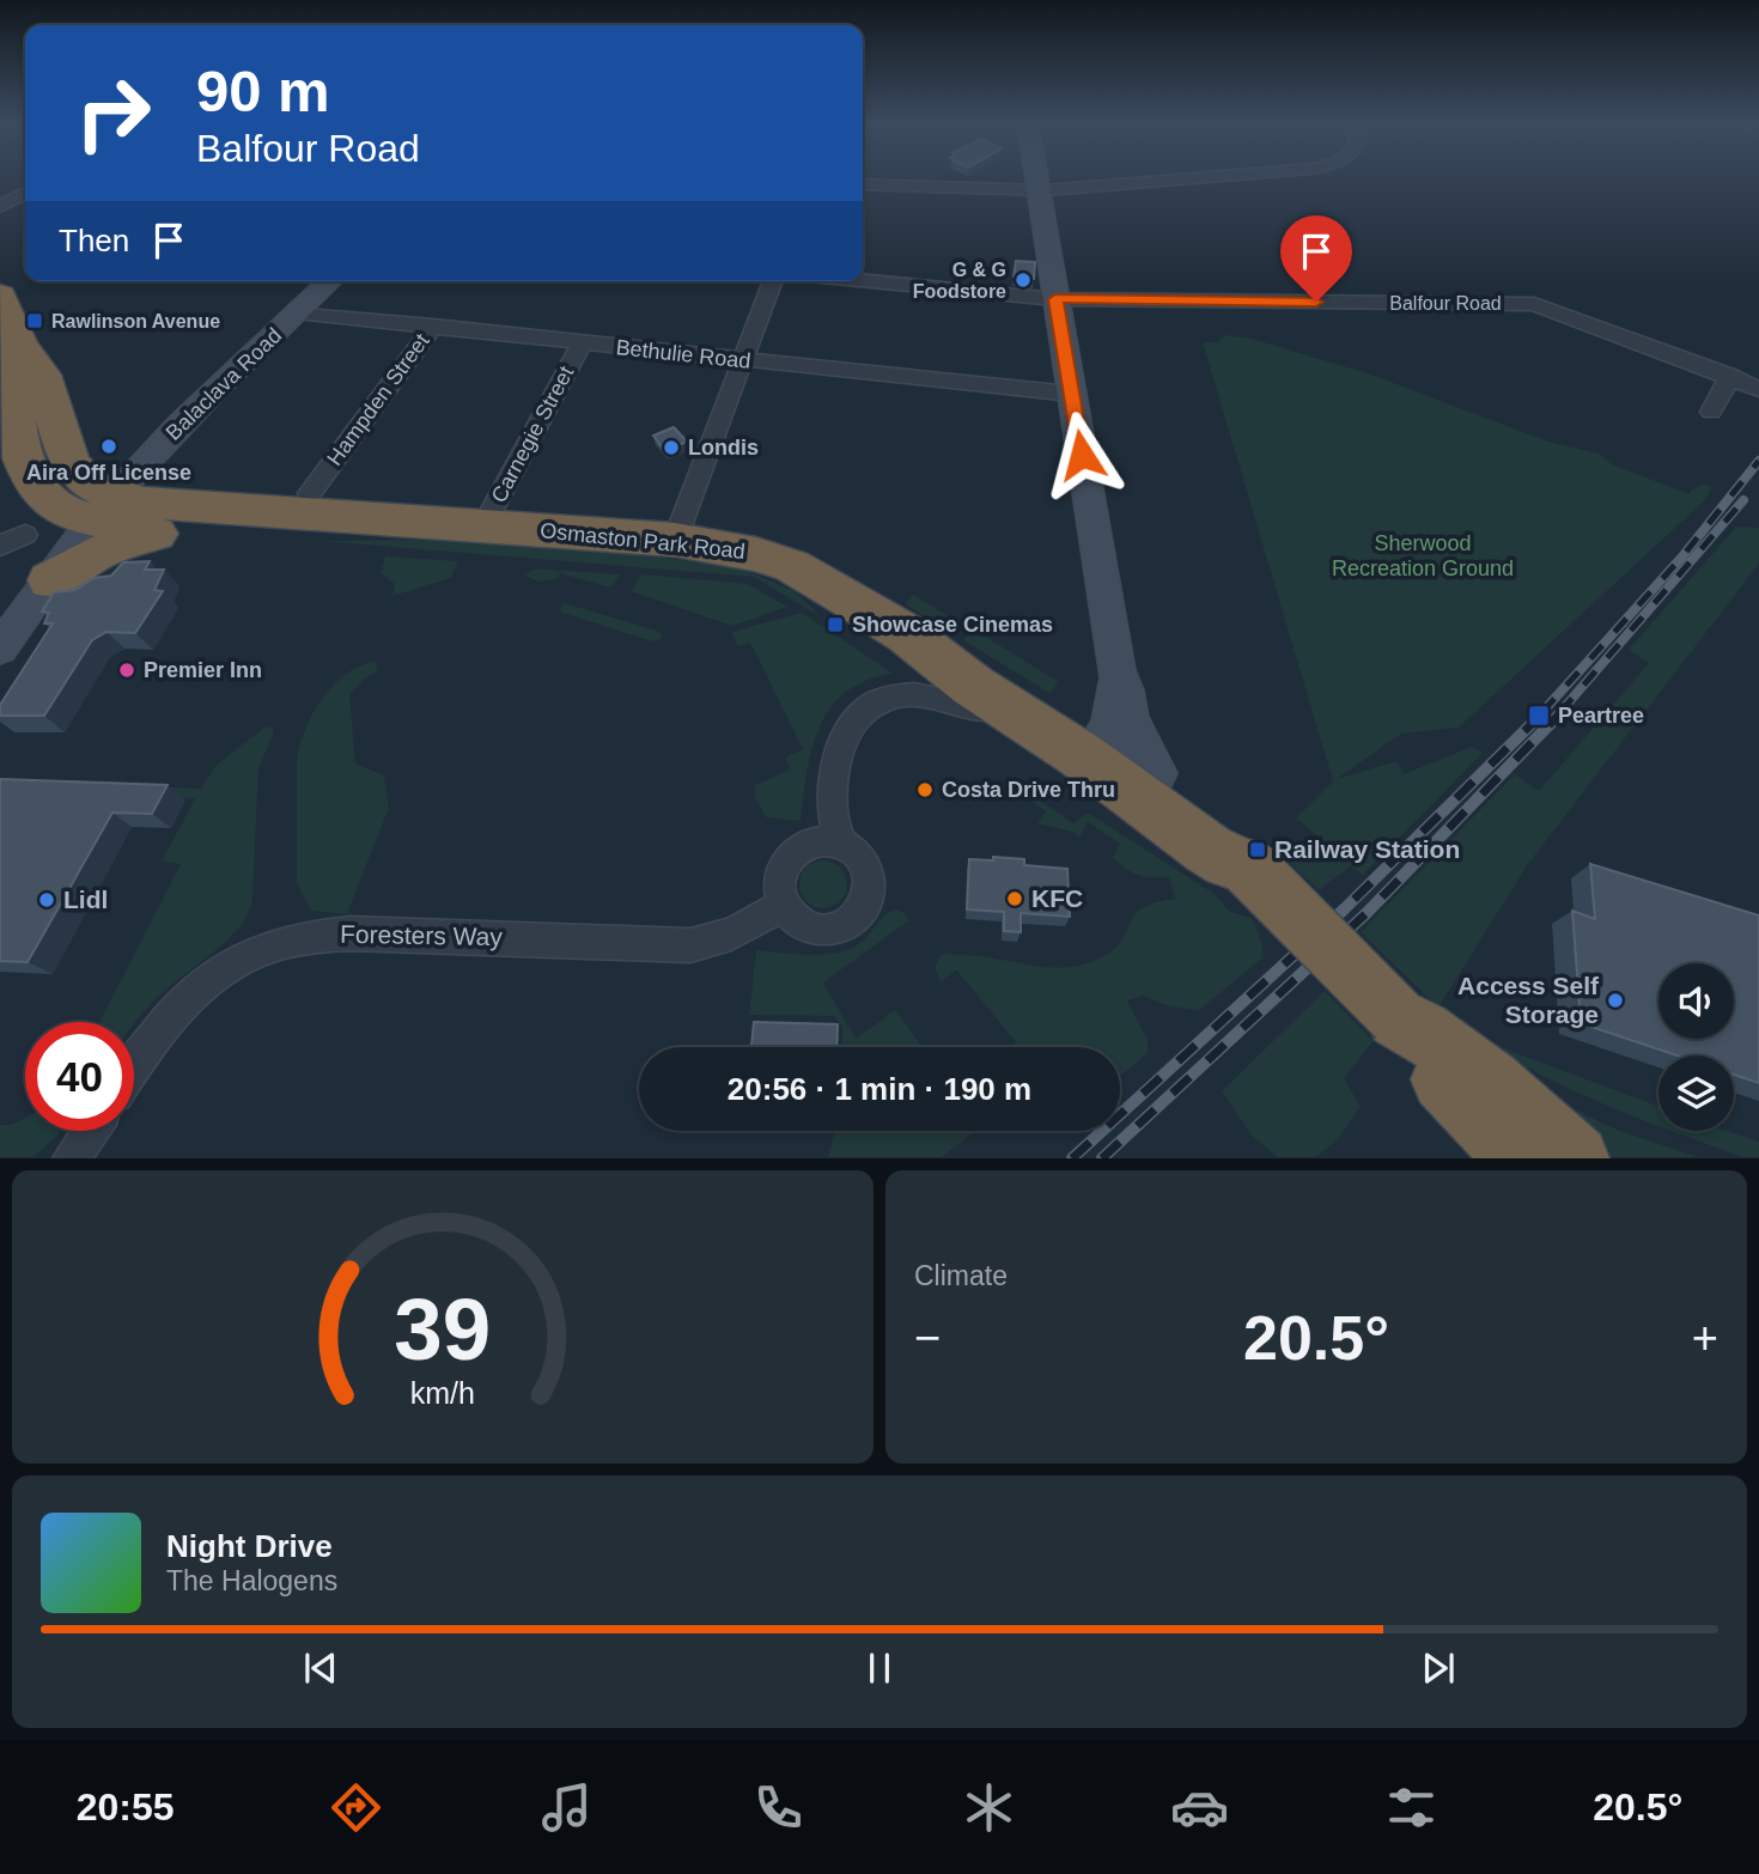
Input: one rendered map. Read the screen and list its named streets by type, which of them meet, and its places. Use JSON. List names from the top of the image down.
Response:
{
  "streets": {
    "highway": ["Osmaston Park Road"],
    "street": [
      "Balfour Road",
      "Bethulie Road",
      "Balaclava Road",
      "Hampden Street",
      "Carnegie Street",
      "Foresters Way"
    ]
  },
  "crossings": [
    ["Bethulie Road", "Balaclava Road"],
    ["Bethulie Road", "Hampden Street"],
    ["Bethulie Road", "Carnegie Street"],
    ["Balaclava Road", "Osmaston Park Road"],
    ["Carnegie Street", "Osmaston Park Road"]
  ],
  "parks": ["Sherwood Recreation Ground"],
  "places": {
    "other": [
      "G & G Foodstore",
      "Aira Off License",
      "Londis",
      "Premier Inn",
      "Costa Drive Thru",
      "KFC",
      "Lidl",
      "Access Self Storage"
    ],
    "transit": [
      "Rawlinson Avenue",
      "Showcase Cinemas",
      "Peartree",
      "Railway Station"
    ]
  },
  "page": {
    "turn": ["90 m", "Balfour Road"],
    "then": "Then",
    "limit": "40",
    "trip": "20:56 · 1 min · 190 m",
    "tile": "Climate",
    "heat": ["−", "20.5°", "+"],
    "song": ["Night Drive", "The Halogens"],
    "tabs": ["20:55", "20.5°"],
    "gauge": ["39", "km/h"]
  }
}
